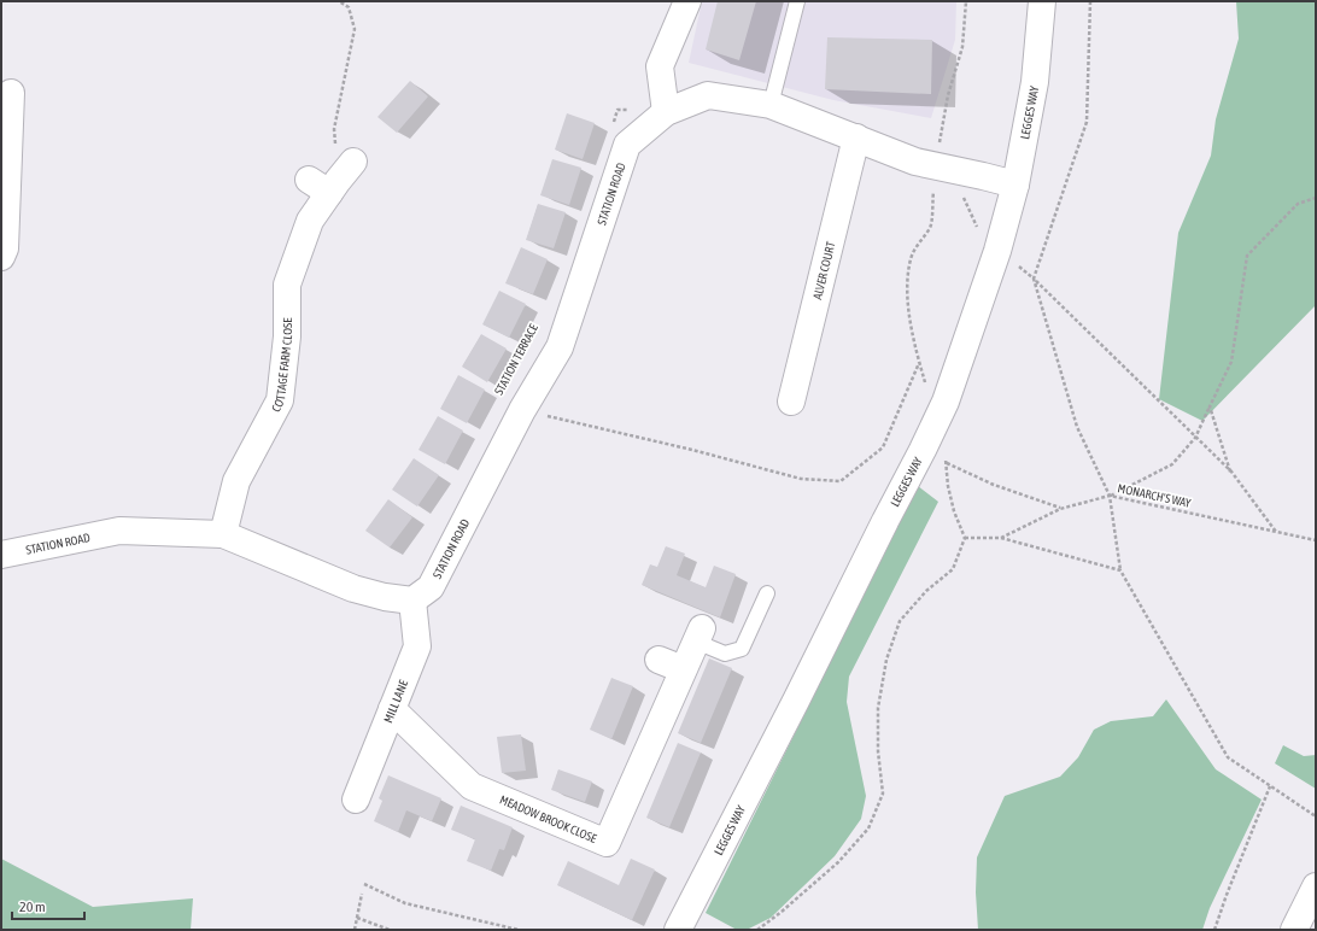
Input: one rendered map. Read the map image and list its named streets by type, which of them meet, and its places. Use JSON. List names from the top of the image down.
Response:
{
  "streets": {
    "street": [
      "LEGGES WAY",
      "STATION ROAD",
      "ALVER COURT",
      "COTTAGE FARM CLOSE",
      "MILL LANE",
      "MEADOW BROOK CLOSE"
    ],
    "path": ["MONARCH'S WAY"]
  },
  "crossings": [
    ["LEGGES WAY", "STATION ROAD"],
    ["STATION ROAD", "ALVER COURT"],
    ["STATION ROAD", "COTTAGE FARM CLOSE"],
    ["STATION ROAD", "MILL LANE"],
    ["MILL LANE", "MEADOW BROOK CLOSE"]
  ],
  "scale_bar": "20 m"
}
